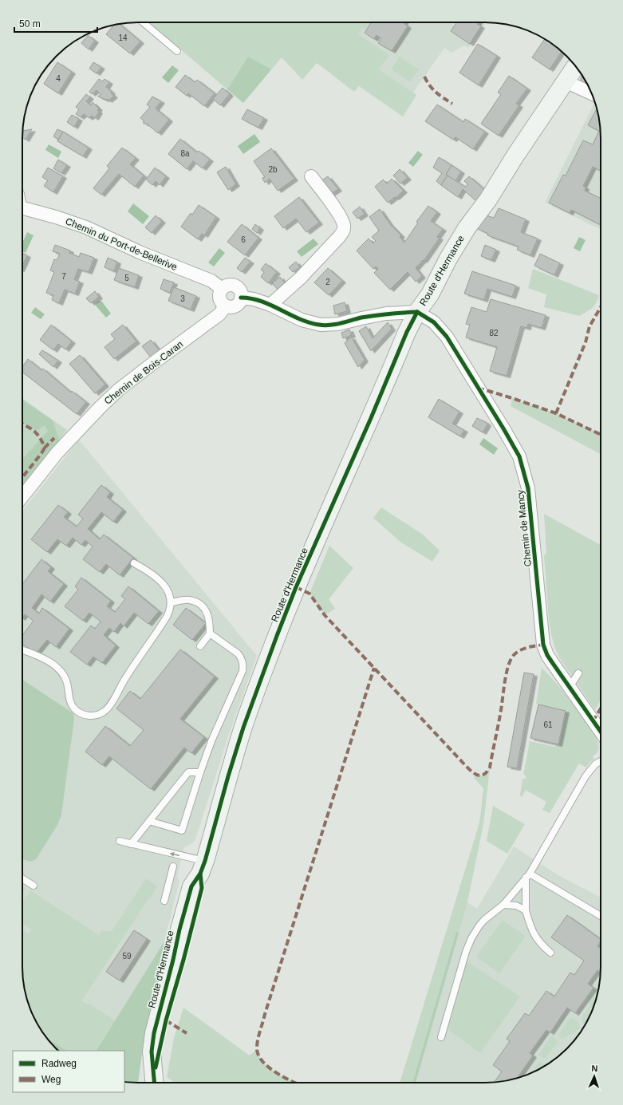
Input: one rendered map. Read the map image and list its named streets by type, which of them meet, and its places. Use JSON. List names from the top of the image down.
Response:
{
  "streets": {
    "main road": ["Route d'Hermance"],
    "street": ["Chemin du Port-de-Bellerive", "Chemin de Bois-Caran", "Chemin de Mancy"]
  },
  "crossings": [
    ["Chemin du Port-de-Bellerive", "Chemin de Bois-Caran"],
    ["Route d'Hermance", "Chemin de Mancy"]
  ],
  "house_numbers": [
    "14",
    "4",
    "8a",
    "2b",
    "6",
    "7",
    "5",
    "2",
    "3",
    "82",
    "61",
    "59"
  ],
  "legend": ["Radweg", "Weg"],
  "scale_bar": "50 m",
  "north": "top"
}
